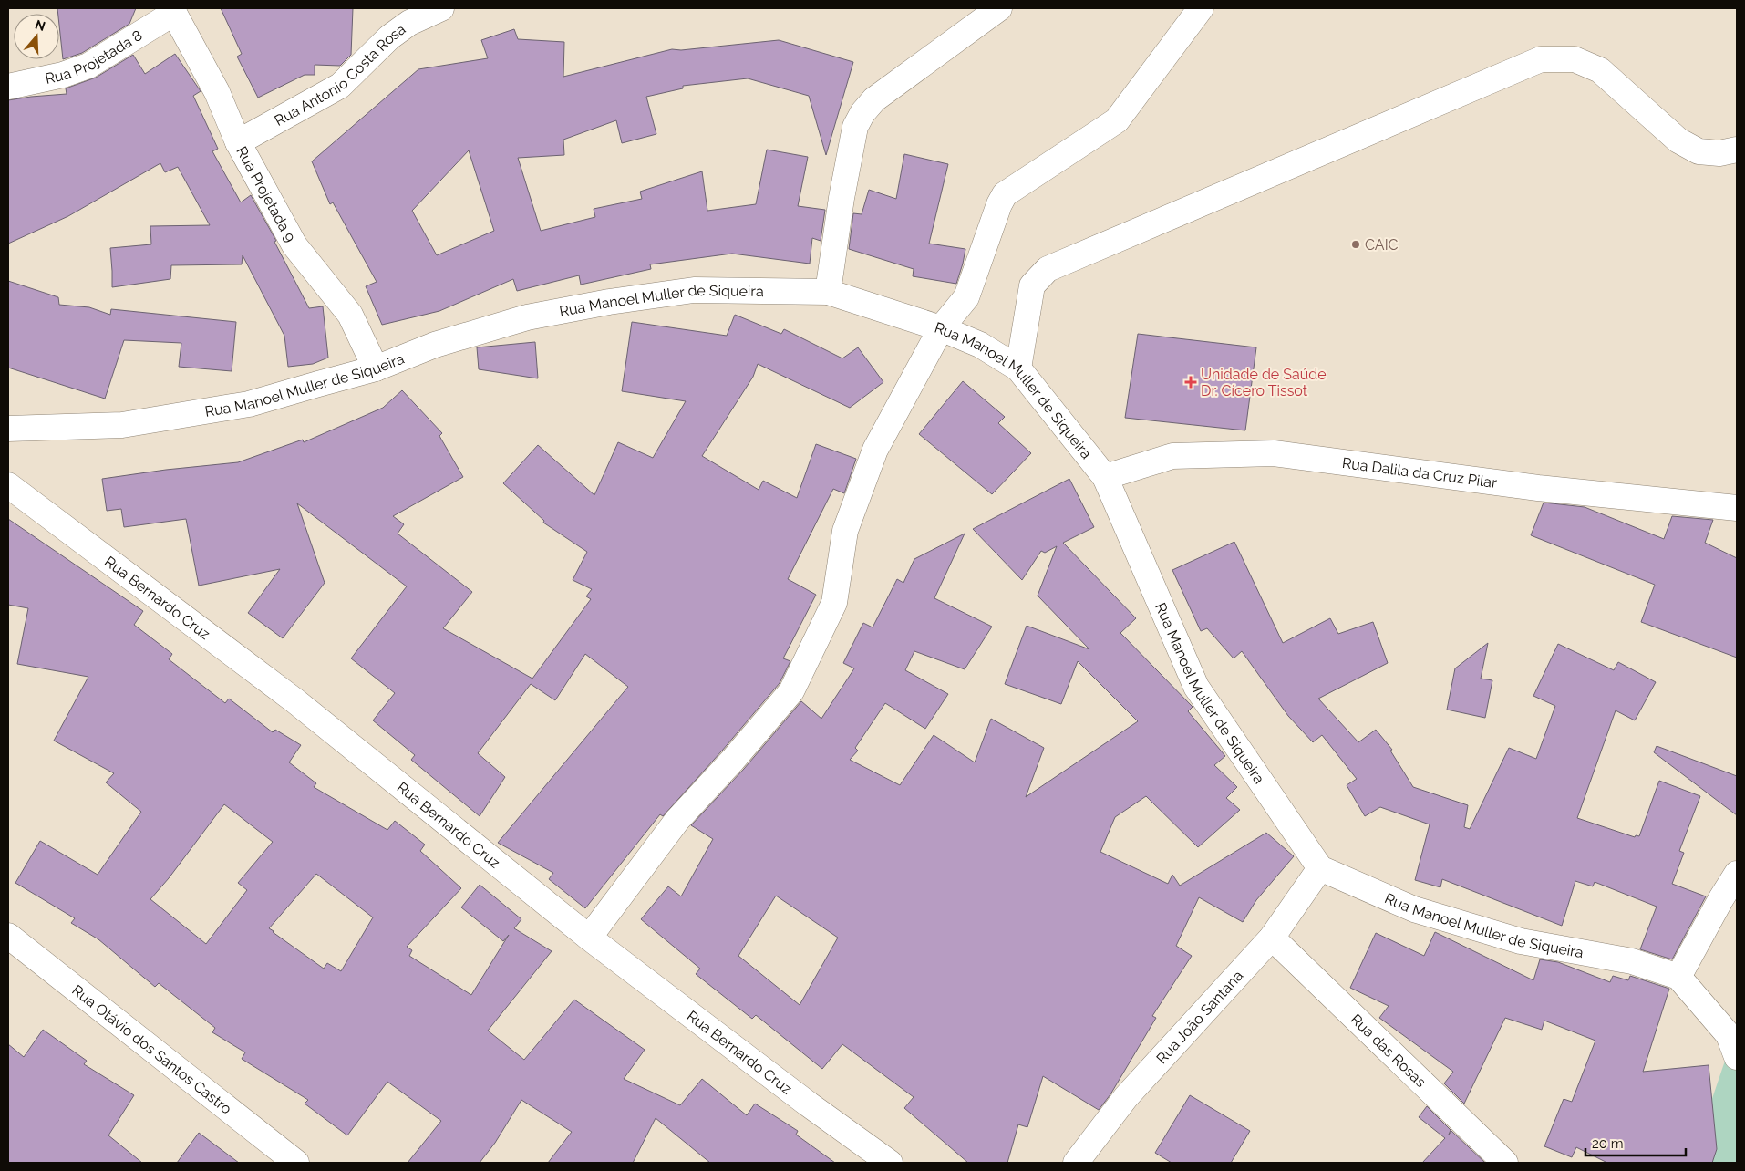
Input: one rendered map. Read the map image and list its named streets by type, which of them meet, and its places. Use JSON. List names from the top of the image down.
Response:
{
  "streets": {
    "street": [
      "Rua Projetada 8",
      "Rua Antonio Costa Rosa",
      "Rua Projetada 9",
      "Rua Manoel Muller de Siqueira",
      "Rua Dalila da Cruz Pilar",
      "Rua Bernardo Cruz",
      "Rua João Santana",
      "Rua Otávio dos Santos Castro",
      "Rua das Rosas"
    ]
  },
  "crossings": [
    ["Rua Projetada 8", "Rua Projetada 9"],
    ["Rua Antonio Costa Rosa", "Rua Projetada 9"],
    ["Rua Projetada 9", "Rua Manoel Muller de Siqueira"],
    ["Rua Manoel Muller de Siqueira", "Rua Dalila da Cruz Pilar"],
    ["Rua Manoel Muller de Siqueira", "Rua João Santana"],
    ["Rua João Santana", "Rua das Rosas"]
  ],
  "places": {
    "other": ["CAIC"],
    "health": ["Unidade de Saúde Dr. Cícero Tissot"]
  },
  "scale_bar": "20 m",
  "north": "top"
}
